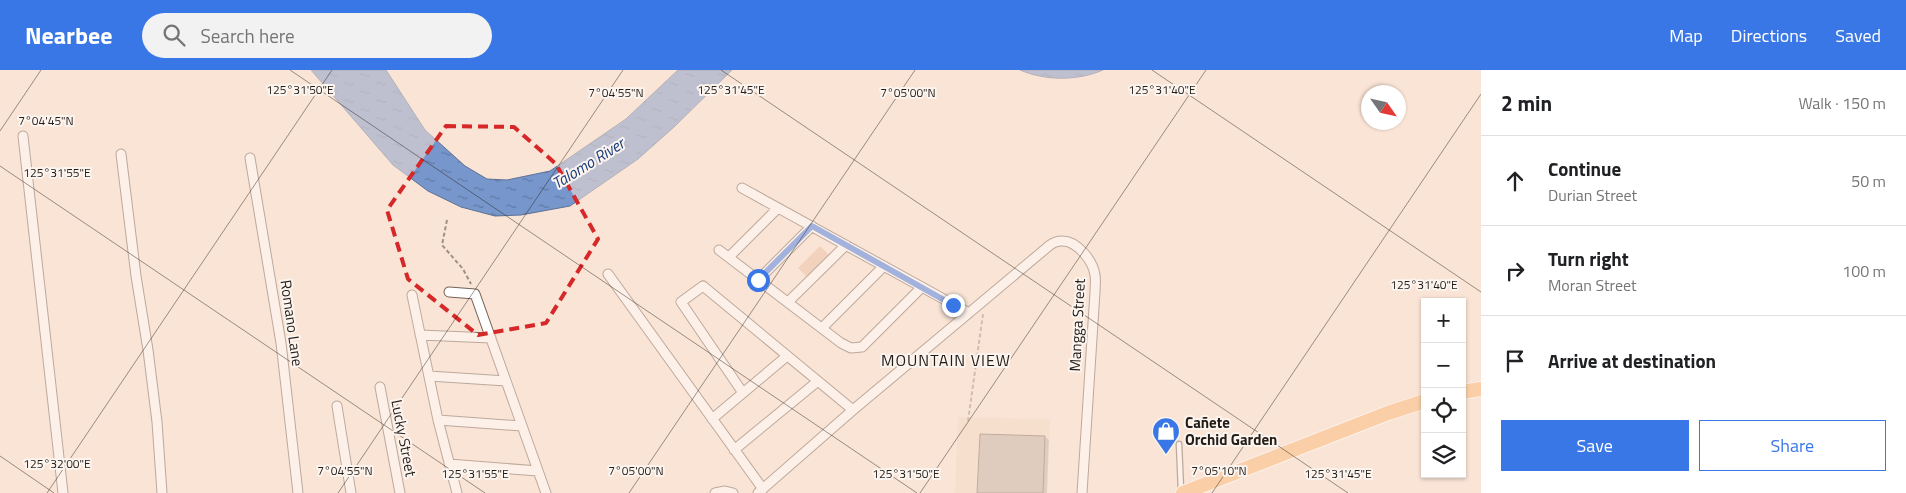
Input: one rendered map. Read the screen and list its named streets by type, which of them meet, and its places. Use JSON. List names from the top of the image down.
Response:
{
  "streets": {
    "street": ["Romano Lane", "Mangga Street", "Lucky Street"]
  },
  "districts": ["MOUNTAIN VIEW"],
  "water": ["Talomo River"],
  "places": {
    "shop": ["Cañete Orchid Garden"]
  },
  "north": "bottom right",
  "page": {
    "header": "Nearbee",
    "search": "Search here",
    "nav": ["Map", "Directions", "Saved"],
    "heading": ["2 min", "Walk · 150 m"],
    "list": [
      ["Continue", "Durian Street", "50 m"],
      ["Turn right", "Moran Street", "100 m"],
      "Arrive at destination"
    ],
    "map_buttons": ["+", "−"],
    "buttons": ["Save", "Share"]
  },
  "coordinates": [
    "125°31'50\"E",
    "125°31'45\"E",
    "125°31'40\"E",
    "7°04'55\"N",
    "7°05'00\"N",
    "7°04'45\"N",
    "125°31'55\"E",
    "125°32'00\"E",
    "7°05'10\"N"
  ]
}
